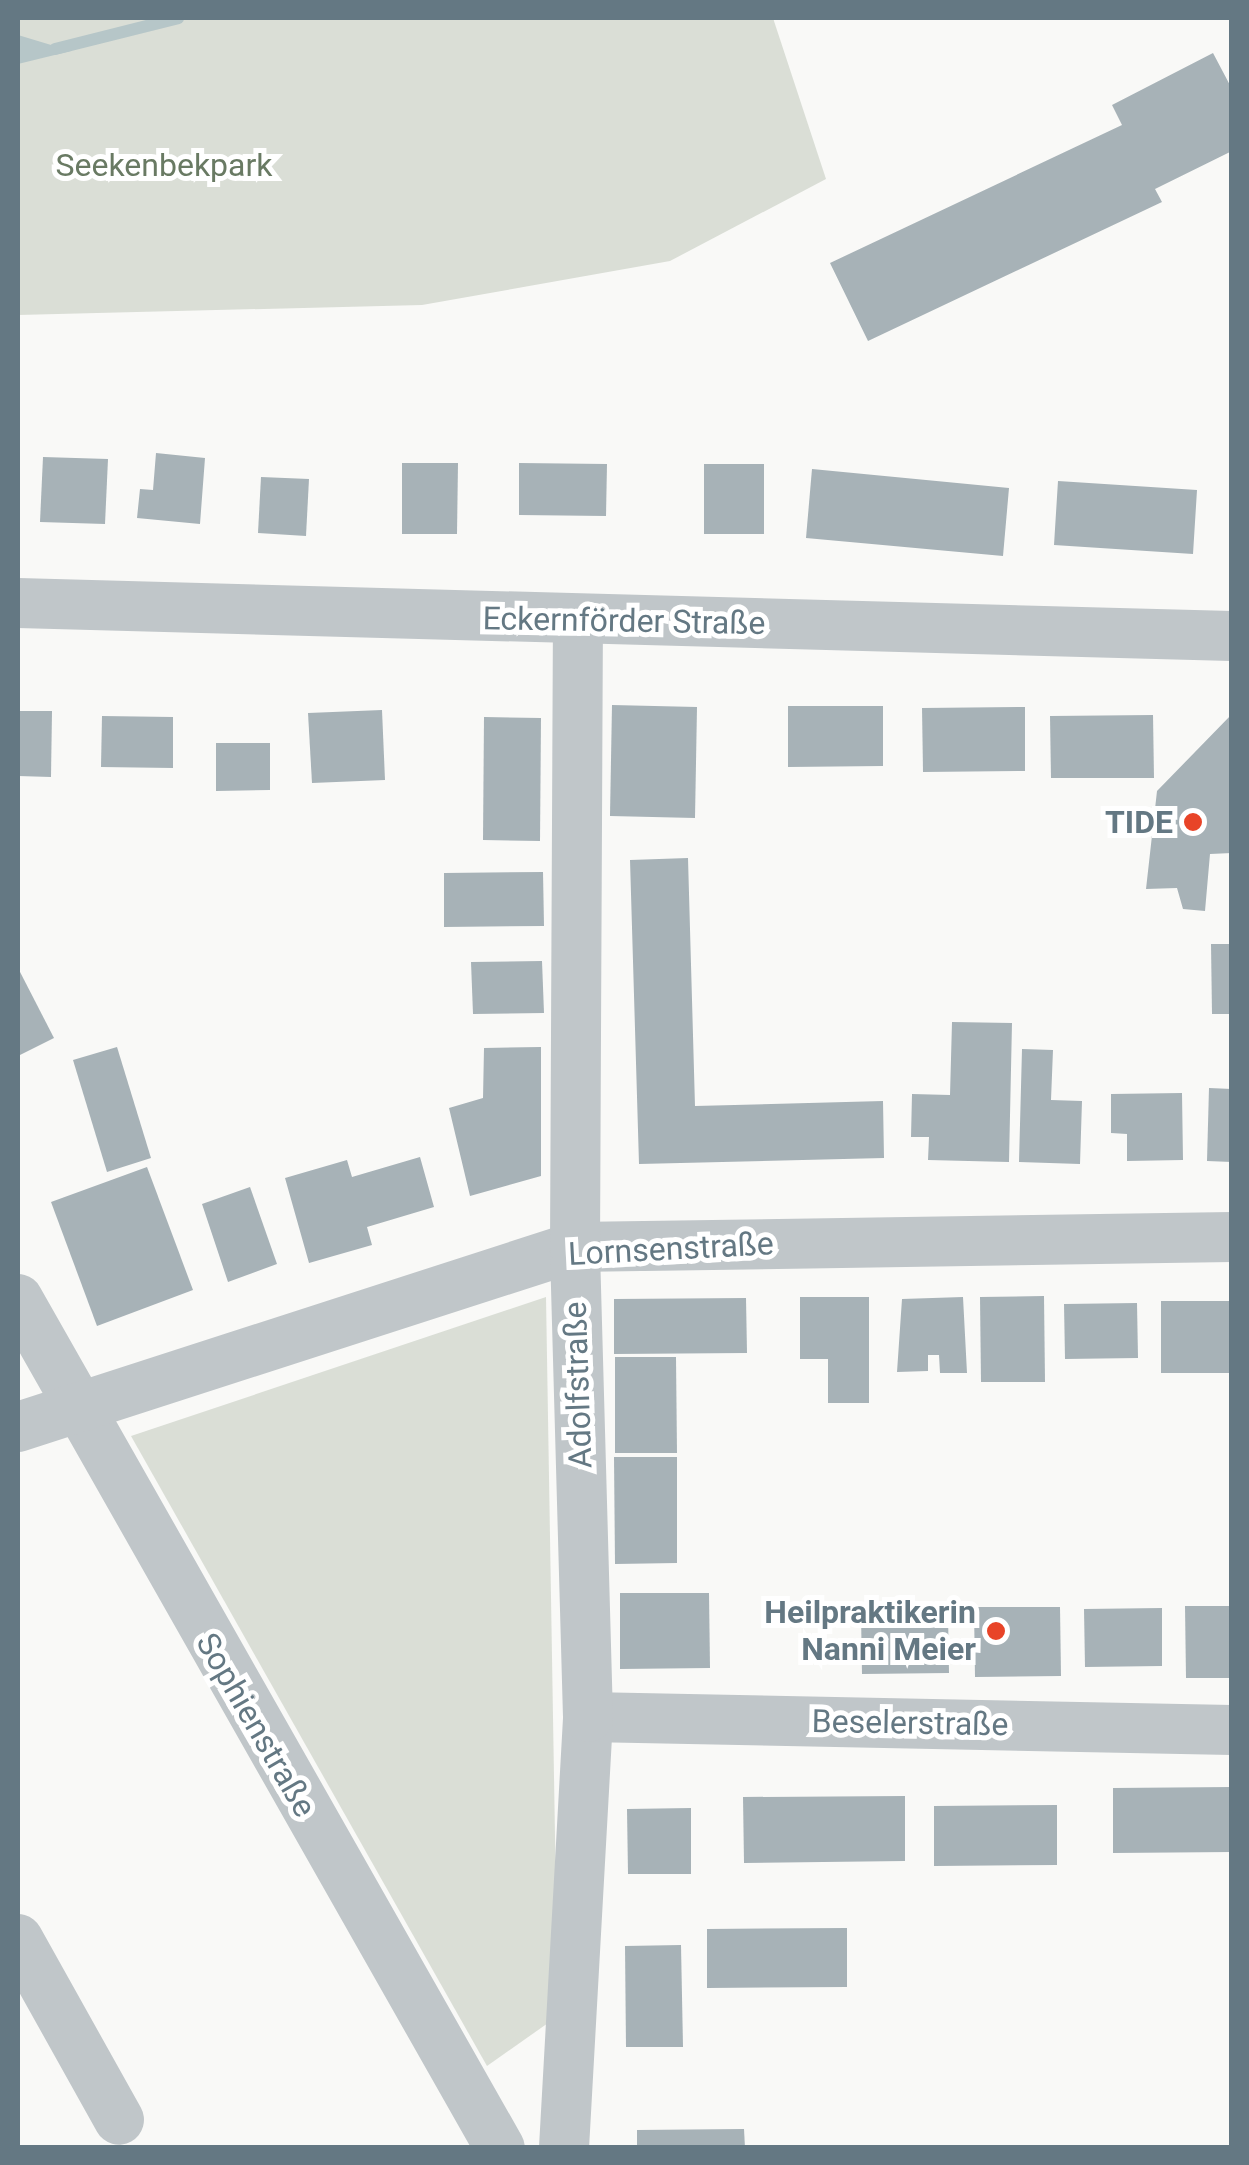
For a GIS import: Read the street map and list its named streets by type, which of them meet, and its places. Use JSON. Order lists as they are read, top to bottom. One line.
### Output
{"streets":{"street":["Eckernförder Straße","Lornsenstraße","Adolfstraße","Beselerstraße","Sophienstraße"]},"crossings":[["Eckernförder Straße","Adolfstraße"],["Lornsenstraße","Adolfstraße"],["Lornsenstraße","Sophienstraße"],["Adolfstraße","Beselerstraße"]],"parks":["Seekenbekpark"],"places":["TIDE","Heilpraktikerin Nanni Meier"]}
